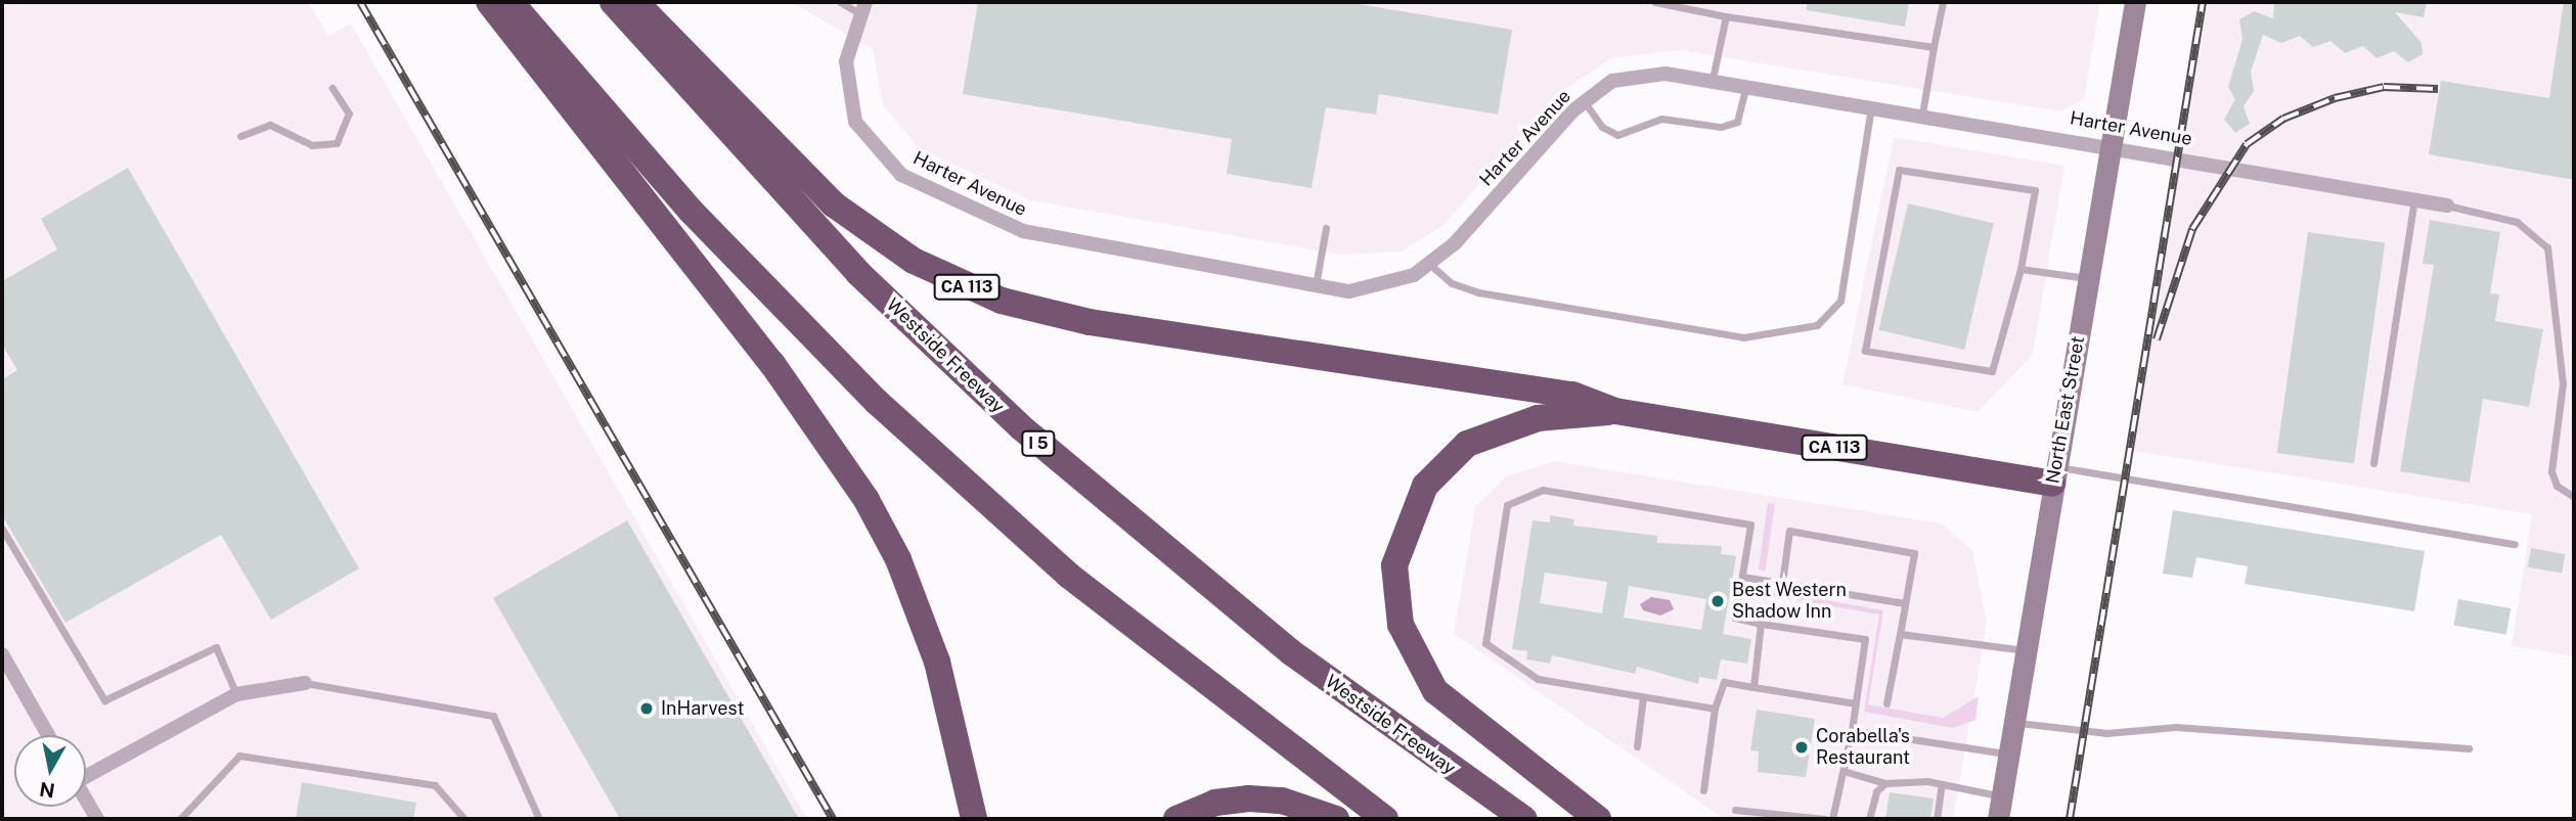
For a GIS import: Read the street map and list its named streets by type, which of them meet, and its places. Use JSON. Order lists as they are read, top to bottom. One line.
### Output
{"streets":{"highway":["CA 113","Westside Freeway","I 5"],"main road":["North East Street"],"street":["Harter Avenue"]},"crossings":[["Harter Avenue","North East Street"],["CA 113","North East Street"]],"places":["Best Western Shadow Inn","InHarvest","Corabella's Restaurant"],"north":"bottom"}
